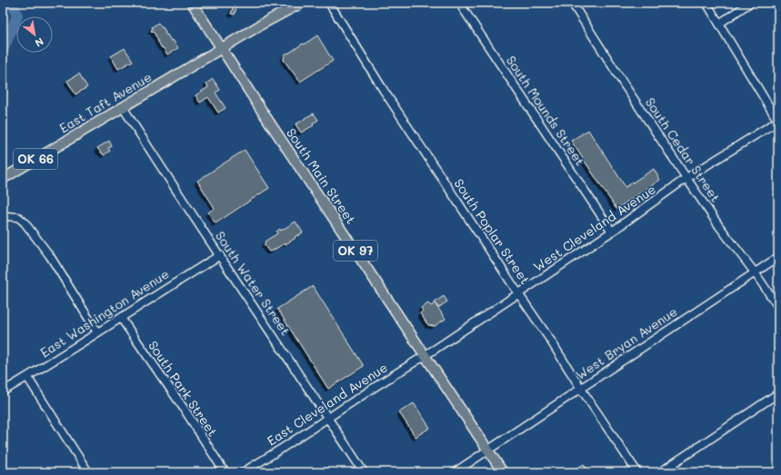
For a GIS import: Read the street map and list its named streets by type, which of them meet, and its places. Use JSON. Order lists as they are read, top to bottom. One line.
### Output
{"streets":{"main road":["East Taft Avenue","OK 66","South Main Street","OK 97"],"street":["South Mounds Street","South Cedar Street","West Cleveland Avenue","South Poplar Street","South Water Street","East Washington Avenue","West Bryan Avenue","South Park Street","East Cleveland Avenue"]},"crossings":[["East Taft Avenue","OK 66"],["East Taft Avenue","South Main Street"],["East Taft Avenue","South Water Street"],["South Mounds Street","West Cleveland Avenue"],["South Cedar Street","West Cleveland Avenue"],["South Cedar Street","West Bryan Avenue"],["OK 66","South Main Street"],["South Main Street","West Cleveland Avenue"],["South Main Street","West Bryan Avenue"],["South Main Street","East Cleveland Avenue"],["West Cleveland Avenue","South Poplar Street"],["West Cleveland Avenue","East Cleveland Avenue"],["South Poplar Street","West Bryan Avenue"],["South Water Street","East Washington Avenue"],["South Water Street","East Cleveland Avenue"],["East Washington Avenue","South Park Street"]],"north":"bottom right"}
